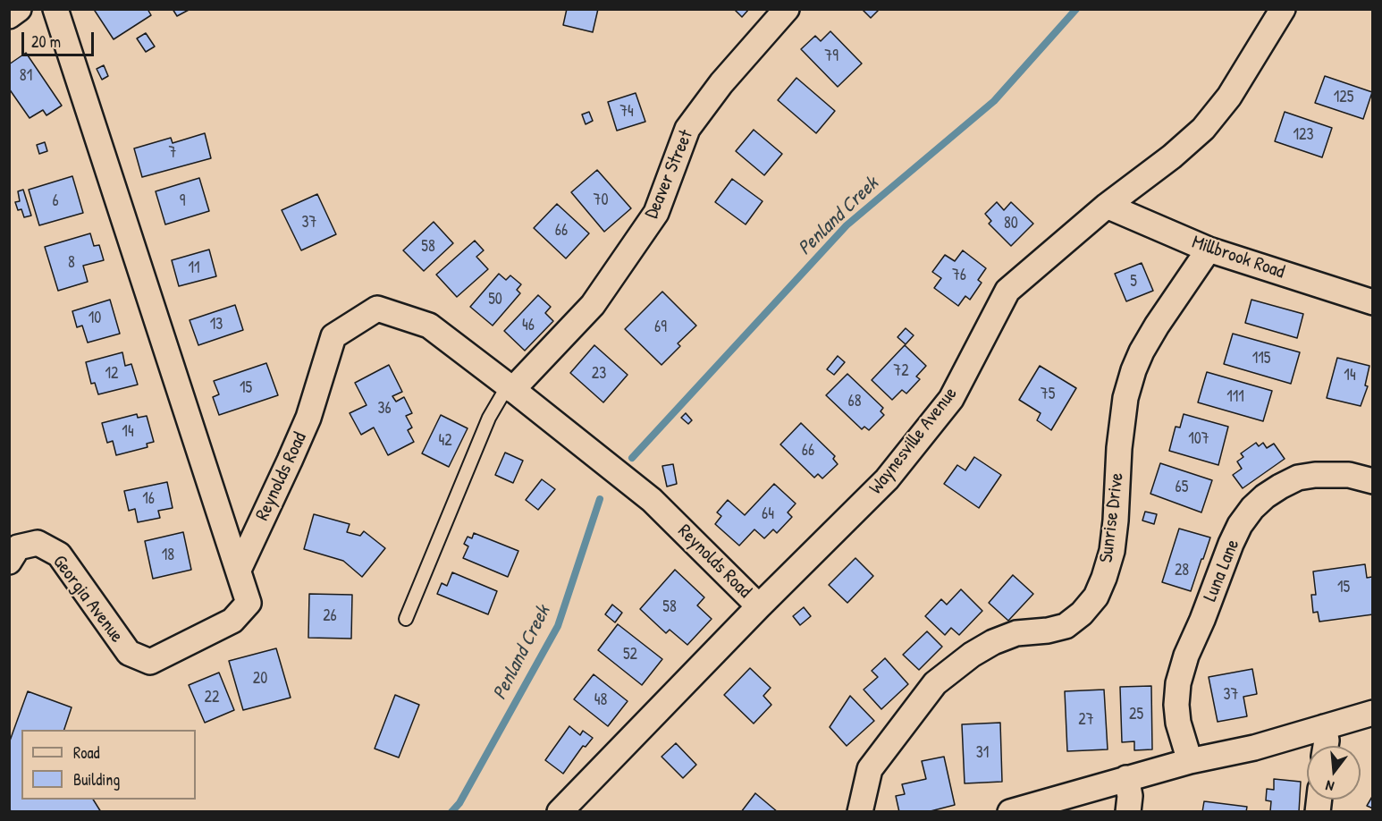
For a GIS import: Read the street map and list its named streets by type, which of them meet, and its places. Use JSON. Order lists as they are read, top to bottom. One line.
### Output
{"streets":{"street":["Deaver Street","Millbrook Road","Waynesville Avenue","Reynolds Road","Sunrise Drive","Luna Lane","Georgia Avenue"]},"crossings":[["Deaver Street","Reynolds Road"],["Millbrook Road","Waynesville Avenue"],["Millbrook Road","Sunrise Drive"],["Waynesville Avenue","Reynolds Road"],["Reynolds Road","Georgia Avenue"]],"water":["Penland Creek"],"house_numbers":["79","81","125","74","123","7","70","6","9","37","80","66","58","8","11","76","5","50","10","13","46","69","115","72","12","23","14","15","75","111","68","36","14","107","42","66","65","16","64","18","28","15","58","26","52","20","37","22","48","25","27","31"],"legend":["Road","Building"],"scale_bar":"20 m","north":"bottom"}
